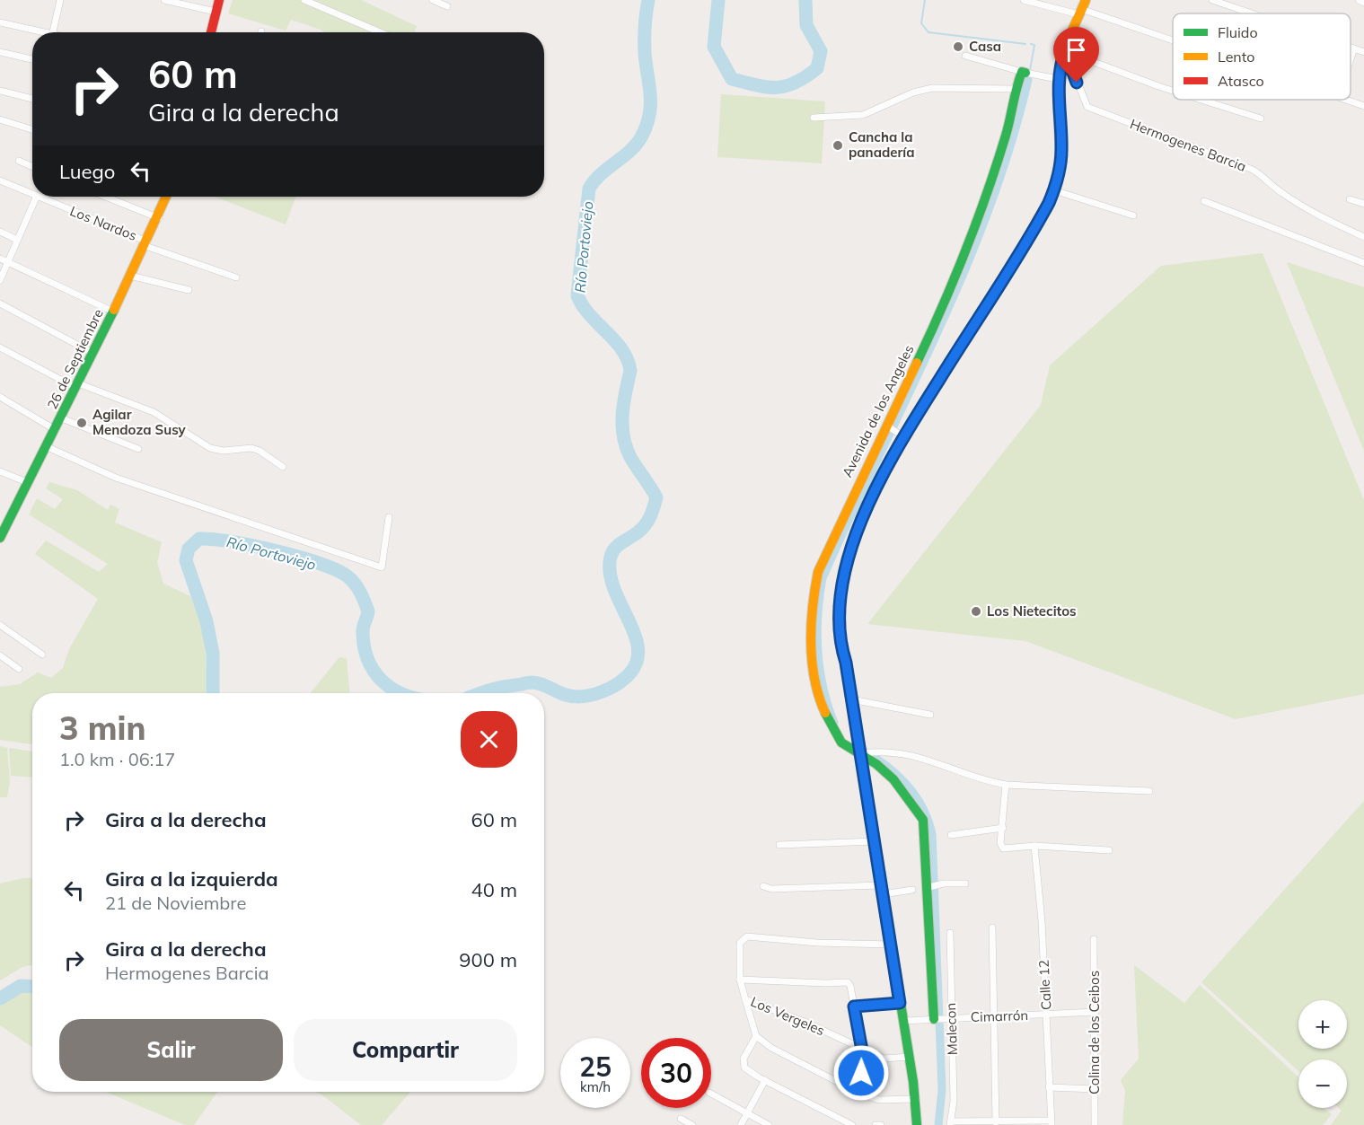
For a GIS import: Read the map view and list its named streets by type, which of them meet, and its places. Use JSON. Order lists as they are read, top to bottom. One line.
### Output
{"streets":{"street":["Hermogenes Barcia","Los Nardos","26 de Septiembre","Avenida de los Angeles","Calle 12","Los Vergeles","Cimarrón","Malecon","Colina de los Ceibos"]},"crossings":[["Los Nardos","26 de Septiembre"],["Avenida de los Angeles","Cimarrón"],["Calle 12","Cimarrón"],["Cimarrón","Malecon"],["Cimarrón","Colina de los Ceibos"]],"water":["Río Portoviejo"],"places":["Casa","Cancha la panadería","Agilar Mendoza Susy","Los Nietecitos"],"legend":["Fluido","Lento","Atasco"],"page":{"turn":["60 m","Gira a la derecha"],"then":"Luego","heading":["3 min","1.0 km · 06:17"],"list":[{"name":"Gira a la derecha","value":"60 m"},{"name":"Gira a la izquierda","note":"21 de Noviembre","value":"40 m"},{"name":"Gira a la derecha","note":"Hermogenes Barcia","value":"900 m"}],"map_buttons":["+","−"],"buttons":["Salir","Compartir"],"speed":"25 km/h","limit":"30"}}
